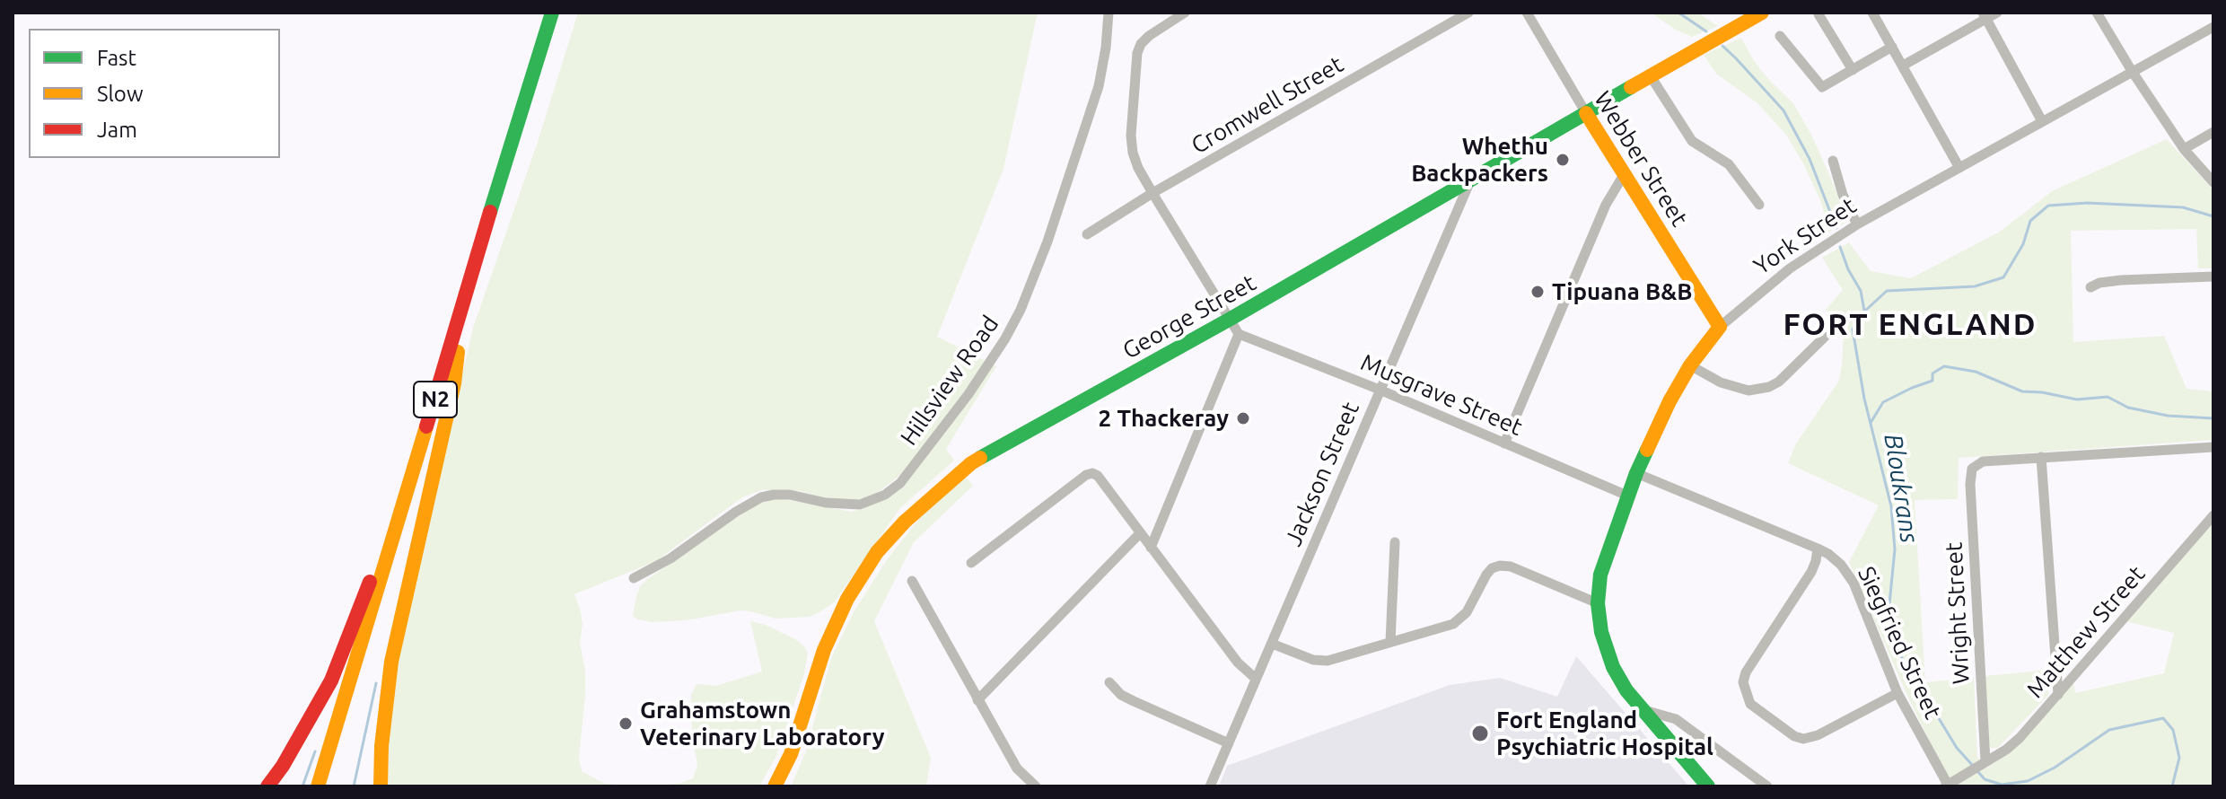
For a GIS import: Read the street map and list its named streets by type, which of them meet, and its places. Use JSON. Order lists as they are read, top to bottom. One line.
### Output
{"streets":{"main road":["Webber Street","York Street","George Street","N2"],"street":["Cromwell Street","Hillsview Road","Musgrave Street","Jackson Street","Wright Street","Matthew Street","Siegfried Street"]},"crossings":[["Webber Street","York Street"],["Webber Street","George Street"],["York Street","Musgrave Street"],["York Street","Siegfried Street"],["George Street","Jackson Street"],["Musgrave Street","Jackson Street"],["Wright Street","Matthew Street"],["Matthew Street","Siegfried Street"]],"districts":["FORT ENGLAND"],"water":["Bloukrans"],"places":["Whethu Backpackers","Tipuana B&B","2 Thackeray","Grahamstown Veterinary Laboratory","Fort England Psychiatric Hospital"],"legend":["Fast","Slow","Jam"]}
